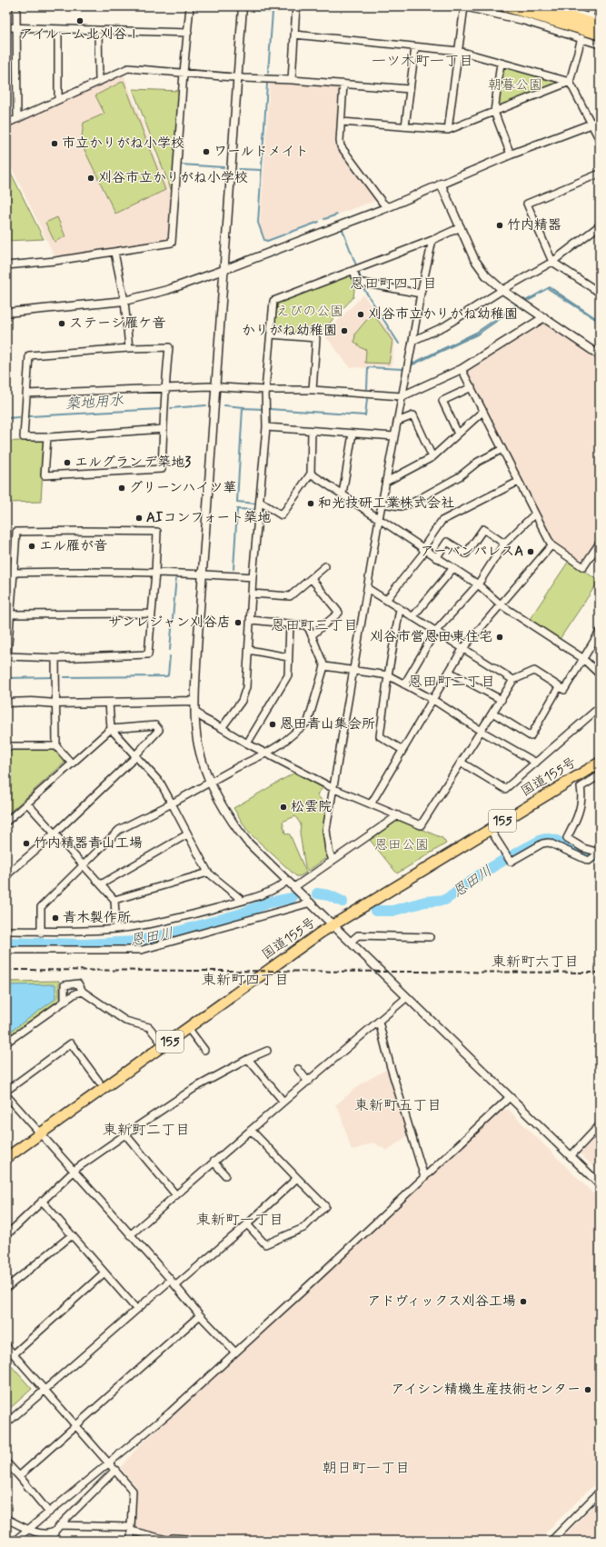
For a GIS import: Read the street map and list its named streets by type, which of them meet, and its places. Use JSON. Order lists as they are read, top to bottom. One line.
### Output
{"streets":{"highway":["国道155号","155"]},"districts":["一ツ木町一丁目","恩田町四丁目","恩田町三丁目","恩田町二丁目","東新町六丁目","東新町四丁目","東新町五丁目","東新町二丁目","東新町一丁目","朝日町一丁目"],"water":["築地用水","恩田川"],"parks":["朝暮公園","えびの公園","恩田公園"],"places":["アイルーム北刈谷Ⅰ","市立かりがね小学校","ワールドメイト","刈谷市立かりがね小学校","竹内精器","刈谷市立かりがね幼稚園","ステージ雁ケ音","かりがね幼稚園","エルグランデ築地3","グリーンハイツ華","和光技研工業株式会社","AIコンフォート築地","エル雁が音","アーバンパレスA","サンレジャン刈谷店","刈谷市営恩田東住宅","恩田青山集会所","松雲院","竹内精器青山工場","青木製作所","アドヴィックス刈谷工場","アイシン精機生産技術センター"]}
